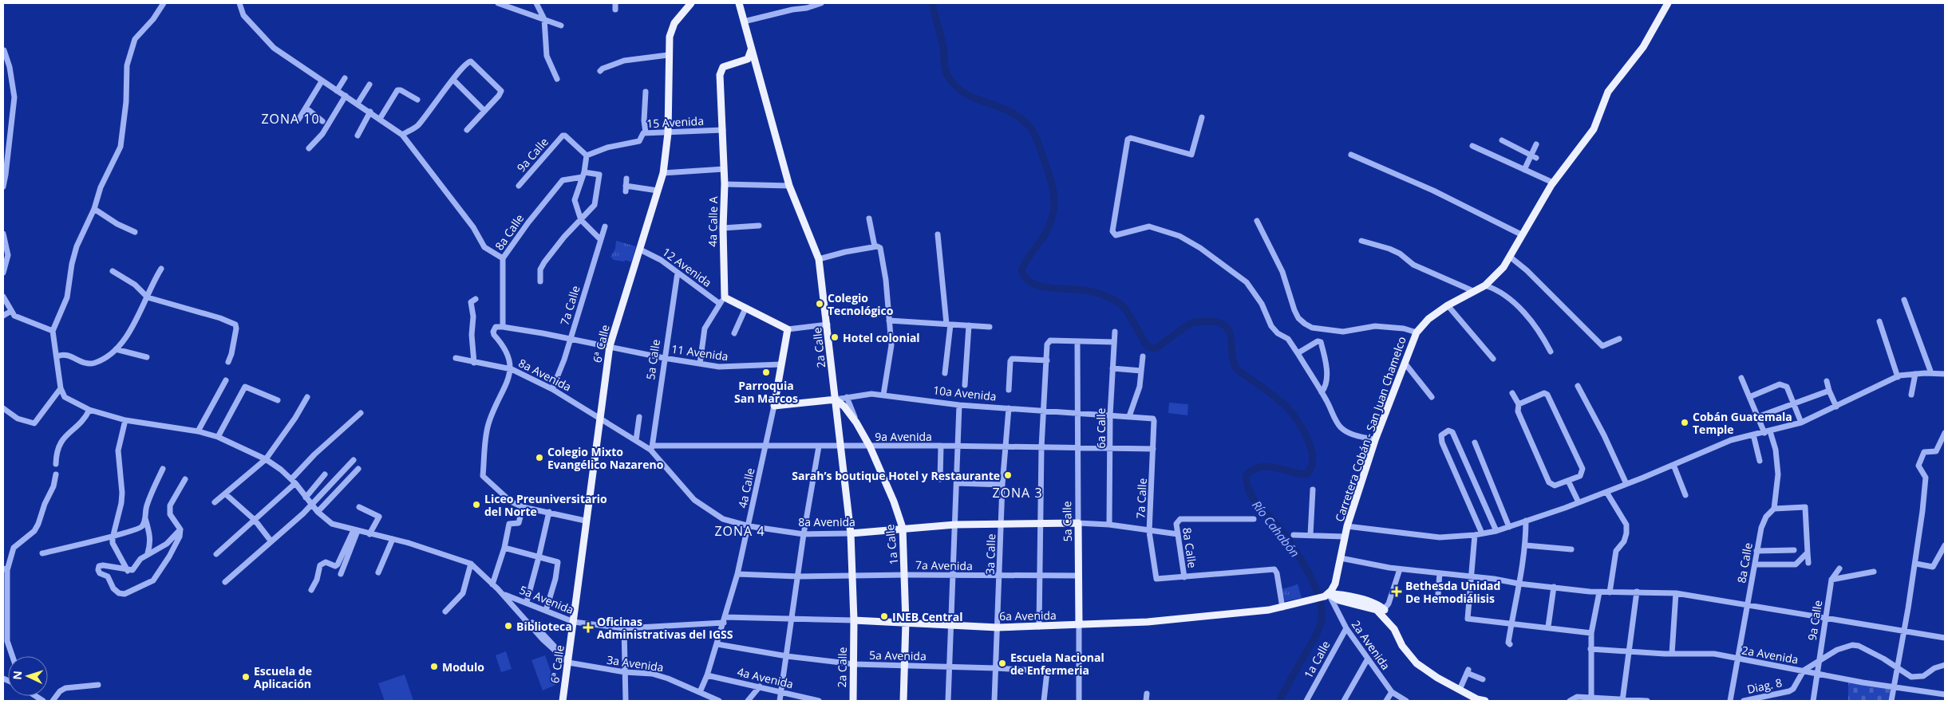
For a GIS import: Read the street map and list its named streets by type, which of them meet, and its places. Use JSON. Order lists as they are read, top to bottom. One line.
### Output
{"streets":{"main road":["4a Calle A","6ª Calle","2a Calle","5a Calle","8a Avenida","10a Avenida","Carretera Cobán - San Juan Chamelco","4a Calle","1a Calle","6a Avenida"],"street":["15 Avenida","9a Calle","8a Calle","12 Avenida","7a Calle","11 Avenida","6a Calle","9a Avenida","3a Calle","7a Avenida","5a Avenida","2a Avenida","3a Avenida","4a Avenida","Diag. 8"]},"crossings":[["15 Avenida","9a Calle"],["15 Avenida","4a Calle A"],["15 Avenida","6ª Calle"],["9a Calle","2a Avenida"],["4a Calle A","2a Calle"],["8a Calle","7a Calle"],["8a Calle","11 Avenida"],["8a Calle","8a Avenida"],["8a Calle","2a Avenida"],["12 Avenida","6ª Calle"],["12 Avenida","5a Calle"],["7a Calle","11 Avenida"],["7a Calle","8a Avenida"],["7a Calle","10a Avenida"],["7a Calle","9a Avenida"],["6ª Calle","11 Avenida"],["6ª Calle","8a Avenida"],["6ª Calle","5a Avenida"],["6ª Calle","3a Avenida"],["2a Calle","8a Avenida"],["2a Calle","10a Avenida"],["2a Calle","9a Avenida"],["2a Calle","7a Avenida"],["2a Calle","5a Avenida"],["2a Calle","6a Avenida"],["11 Avenida","5a Calle"],["11 Avenida","4a Calle"],["5a Calle","8a Avenida"],["5a Calle","10a Avenida"],["5a Calle","9a Avenida"],["5a Calle","7a Avenida"],["5a Calle","5a Avenida"],["5a Calle","6a Avenida"],["8a Avenida","6a Calle"],["8a Avenida","9a Avenida"],["8a Avenida","4a Calle"],["8a Avenida","1a Calle"],["8a Avenida","3a Calle"],["10a Avenida","6a Calle"],["10a Avenida","4a Calle"],["10a Avenida","1a Calle"],["10a Avenida","3a Calle"],["6a Calle","9a Avenida"],["Carretera Cobán - San Juan Chamelco","6a Avenida"],["Carretera Cobán - San Juan Chamelco","2a Avenida"],["9a Avenida","4a Calle"],["9a Avenida","1a Calle"],["9a Avenida","3a Calle"],["4a Calle","7a Avenida"],["4a Calle","5a Avenida"],["4a Calle","6a Avenida"],["4a Calle","3a Avenida"],["4a Calle","4a Avenida"],["1a Calle","7a Avenida"],["1a Calle","5a Avenida"],["1a Calle","6a Avenida"],["1a Calle","2a Avenida"],["3a Calle","7a Avenida"],["3a Calle","5a Avenida"],["3a Calle","6a Avenida"],["5a Avenida","6a Avenida"],["6a Avenida","2a Avenida"],["2a Avenida","Diag. 8"]],"districts":["ZONA 10","ZONA 3","ZONA 4"],"water":["Río Cahabón"],"places":{"other":["Colegio Tecnológico","Hotel colonial","Parroquia San Marcos","Cobán Guatemala Temple","Colegio Mixto Evangélico Nazareno","Sarah’s boutique Hotel y Restaurante","Liceo Preuniversitario del Norte","INEB Central","Biblioteca","Escuela Nacional de Enfermeria","Modulo","Escuela de Aplicación"],"health":["Bethesda Unidad De Hemodiálisis","Oficinas Administrativas del IGSS"]},"north":"left"}
